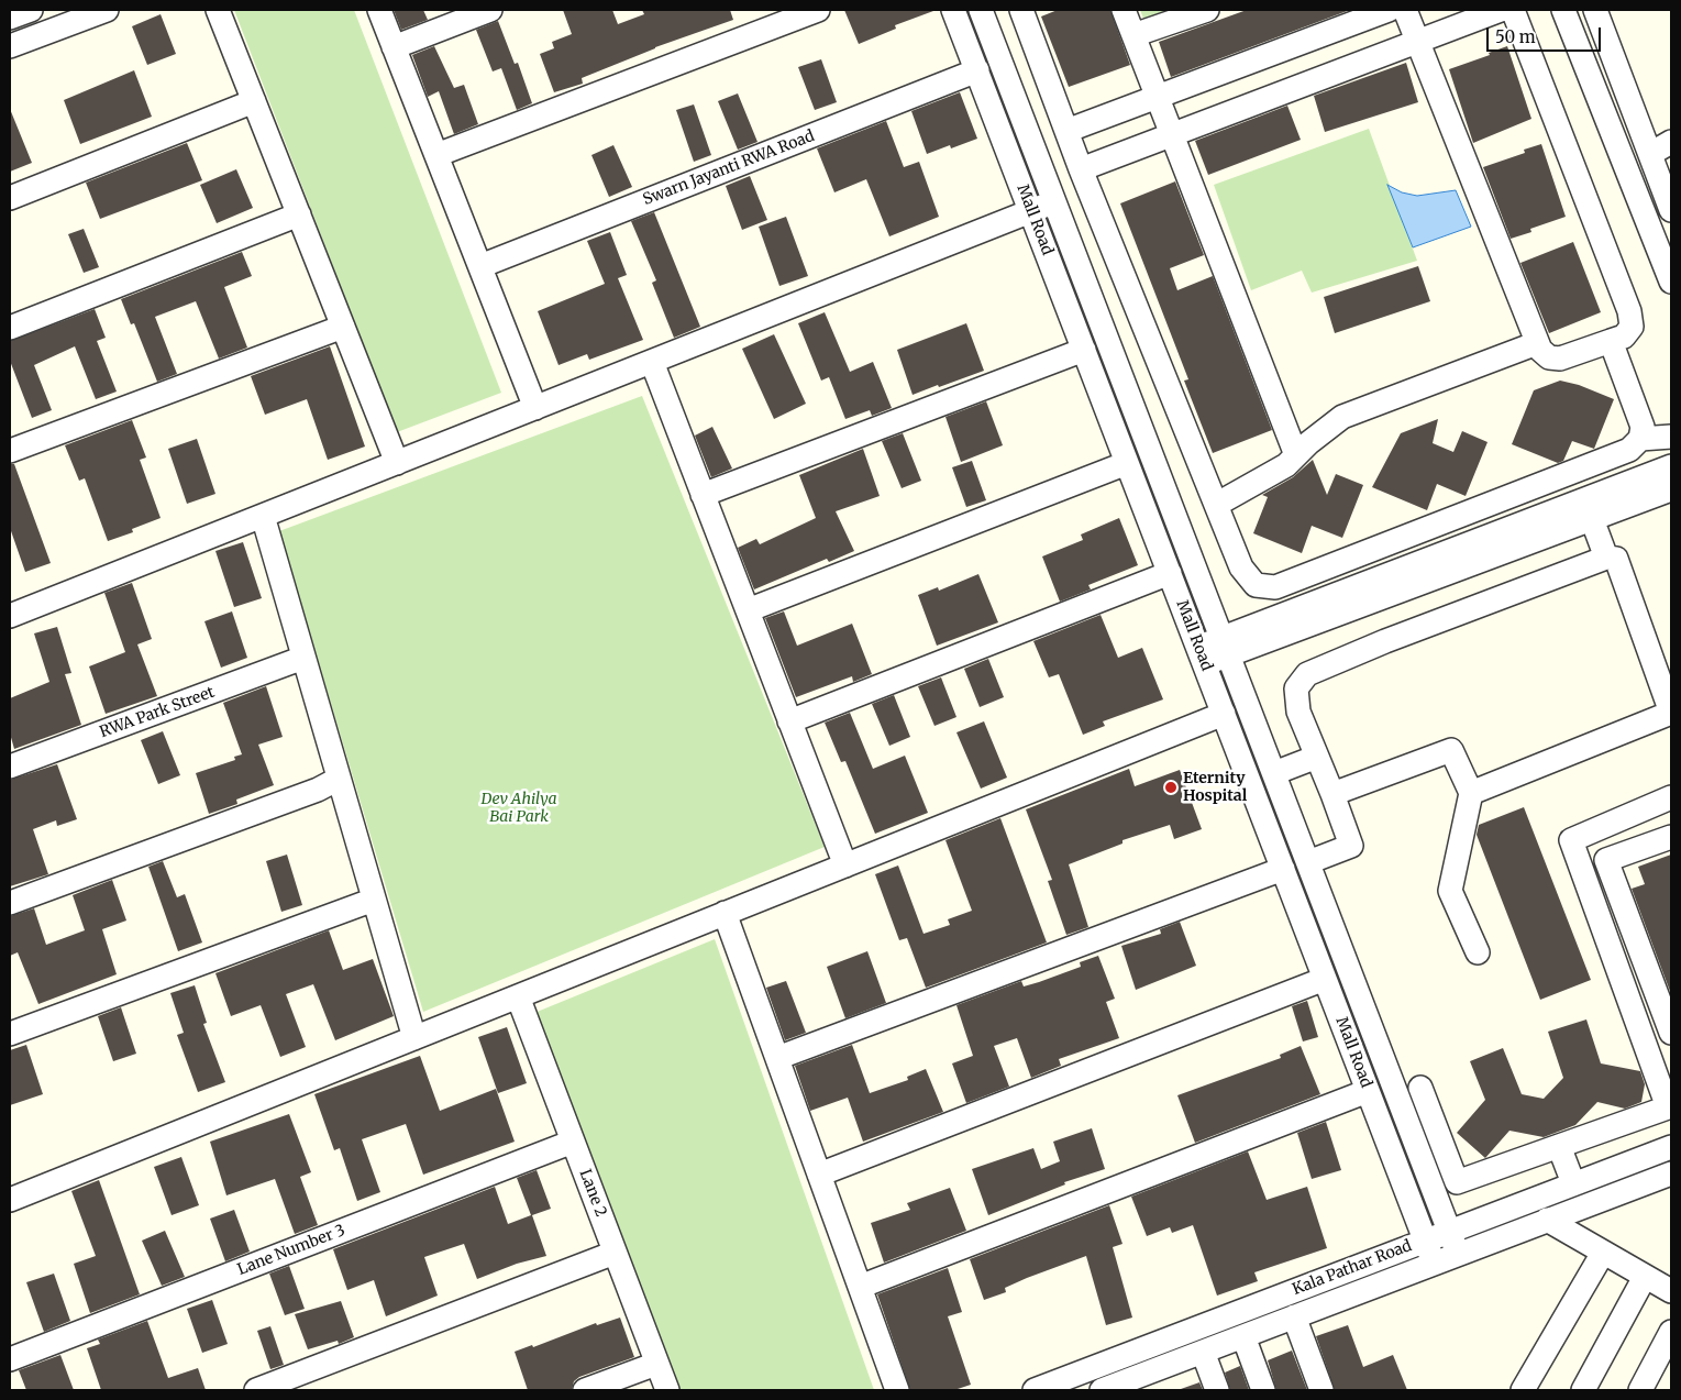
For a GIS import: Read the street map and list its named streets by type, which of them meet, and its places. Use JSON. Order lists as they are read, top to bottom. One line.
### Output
{"streets":{"street":["Swarn Jayanti RWA Road","Mall Road","RWA Park Street","Lane 2","Lane Number 3","Kala Pathar Road"]},"crossings":[["Swarn Jayanti RWA Road","Mall Road"],["Mall Road","Kala Pathar Road"],["Lane 2","Lane Number 3"]],"parks":["Dev Ahilya Bai Park"],"places":["Eternity Hospital"],"scale_bar":"50 m"}
